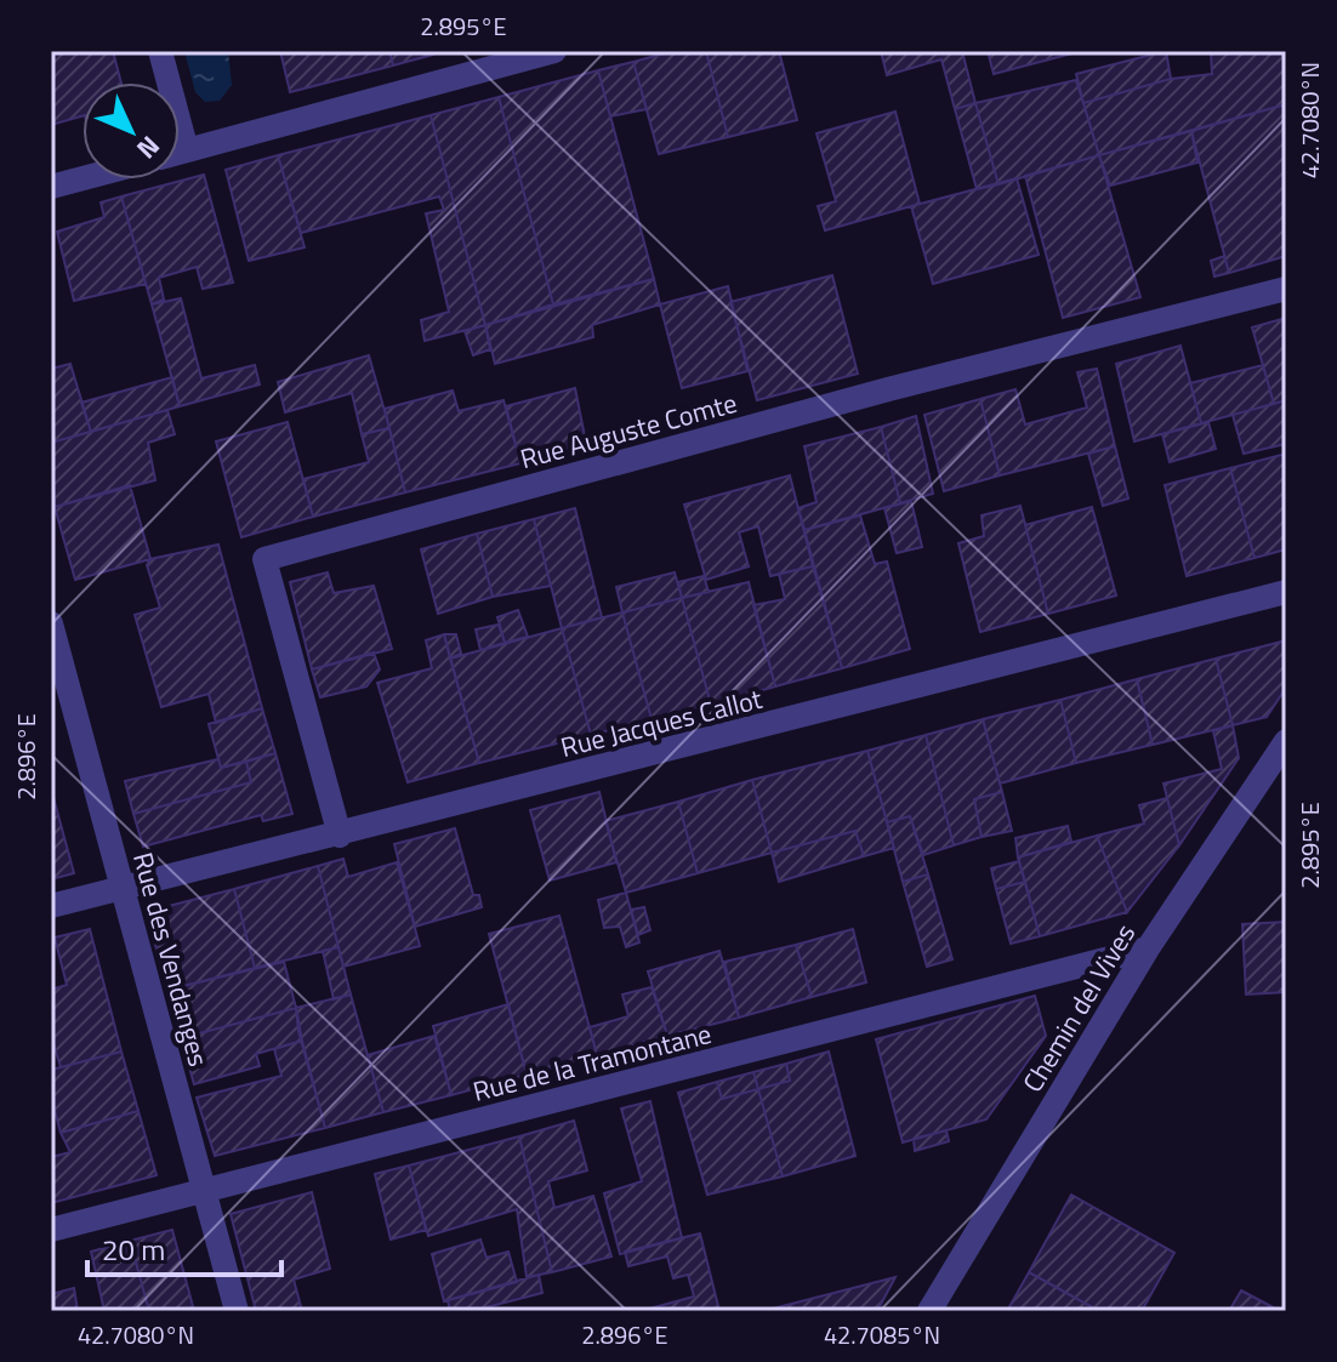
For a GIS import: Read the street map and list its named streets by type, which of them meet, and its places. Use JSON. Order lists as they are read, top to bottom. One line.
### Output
{"streets":{"street":["Rue Auguste Comte","Rue Jacques Callot","Rue des Vendanges","Chemin del Vives","Rue de la Tramontane"]},"crossings":[["Rue Auguste Comte","Rue Jacques Callot"],["Rue Jacques Callot","Rue des Vendanges"],["Rue des Vendanges","Rue de la Tramontane"],["Chemin del Vives","Rue de la Tramontane"]],"scale_bar":"20 m","north":"bottom right","coordinates":["2.895°E","42.7080°N","2.896°E","42.7085°N"]}
